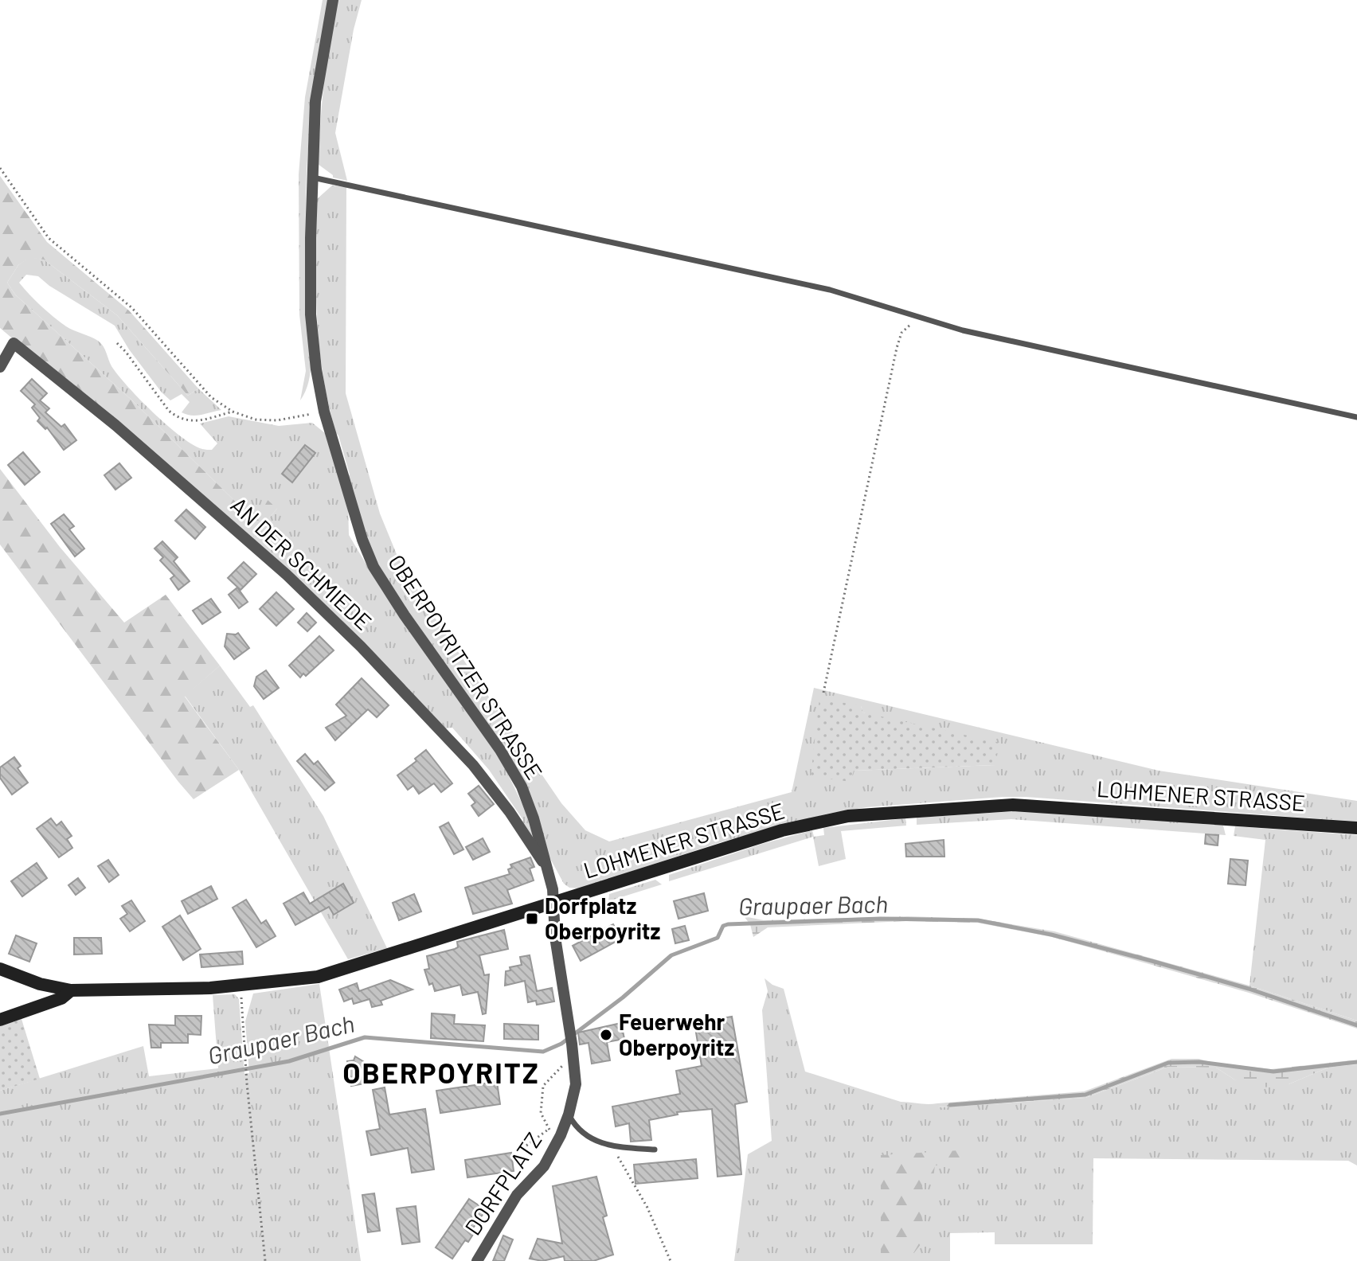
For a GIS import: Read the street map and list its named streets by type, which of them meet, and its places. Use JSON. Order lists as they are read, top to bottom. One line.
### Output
{"streets":{"main road":["LOHMENER STRASSE"],"street":["AN DER SCHMIEDE","OBERPOYRITZER STRASSE","DORFPLATZ"]},"crossings":[["AN DER SCHMIEDE","OBERPOYRITZER STRASSE"],["OBERPOYRITZER STRASSE","LOHMENER STRASSE"],["OBERPOYRITZER STRASSE","DORFPLATZ"],["LOHMENER STRASSE","DORFPLATZ"]],"districts":["OBERPOYRITZ"],"water":["Graupaer Bach"],"places":{"transit":["Dorfplatz Oberpoyritz"],"other":["Feuerwehr Oberpoyritz"]}}
